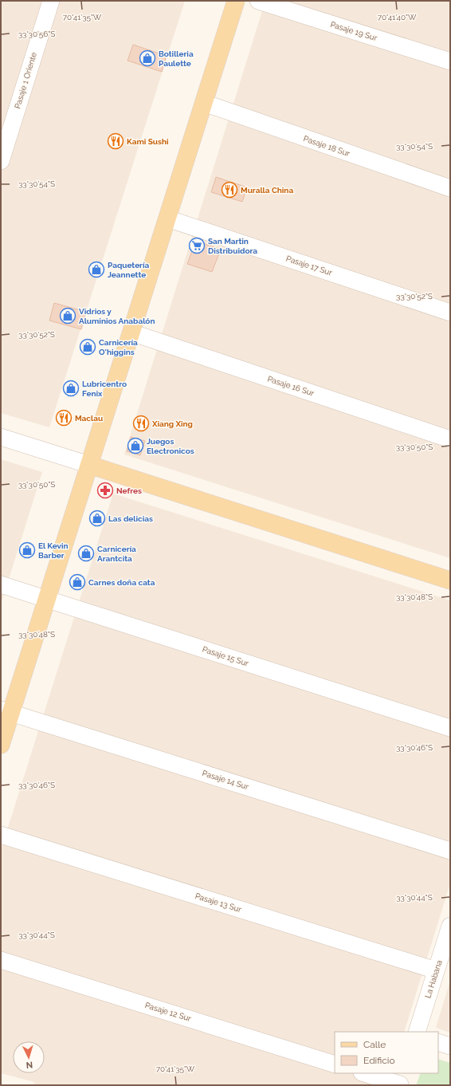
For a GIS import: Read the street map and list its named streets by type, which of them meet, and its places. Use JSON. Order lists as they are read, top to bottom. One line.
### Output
{"streets":{"street":["Pasaje 19 Sur","Pasaje 1 Oriente","Pasaje 18 Sur","Pasaje 17 Sur","Pasaje 16 Sur","Pasaje 15 Sur","Pasaje 14 Sur","Pasaje 13 Sur","La Habana","Pasaje 12 Sur"]},"crossings":[["Pasaje 13 Sur","La Habana"]],"places":{"shop":["Botilleria Paulette","Paquetería Jeannette","Vidrios y Aluminios Anabalón","Carnicería O'higgins","Lubricentro Fenix","Juegos Electronicos","Las delicias","El Kevin Barber","Carnicería Arantcita","Carnes doña cata"],"restaurant":["Kami Sushi","Muralla China","Maclau","Xiang Xing"],"supermarket":["San Martin Distribuidora"],"pharmacy":["Nefres"]},"legend":["Calle","Edificio"],"north":"bottom","coordinates":["70°41'35\"W","70°41'40\"W","33°30'56\"S","33°30'54\"S","33°30'52\"S","33°30'50\"S","33°30'48\"S","33°30'46\"S","33°30'44\"S"]}
